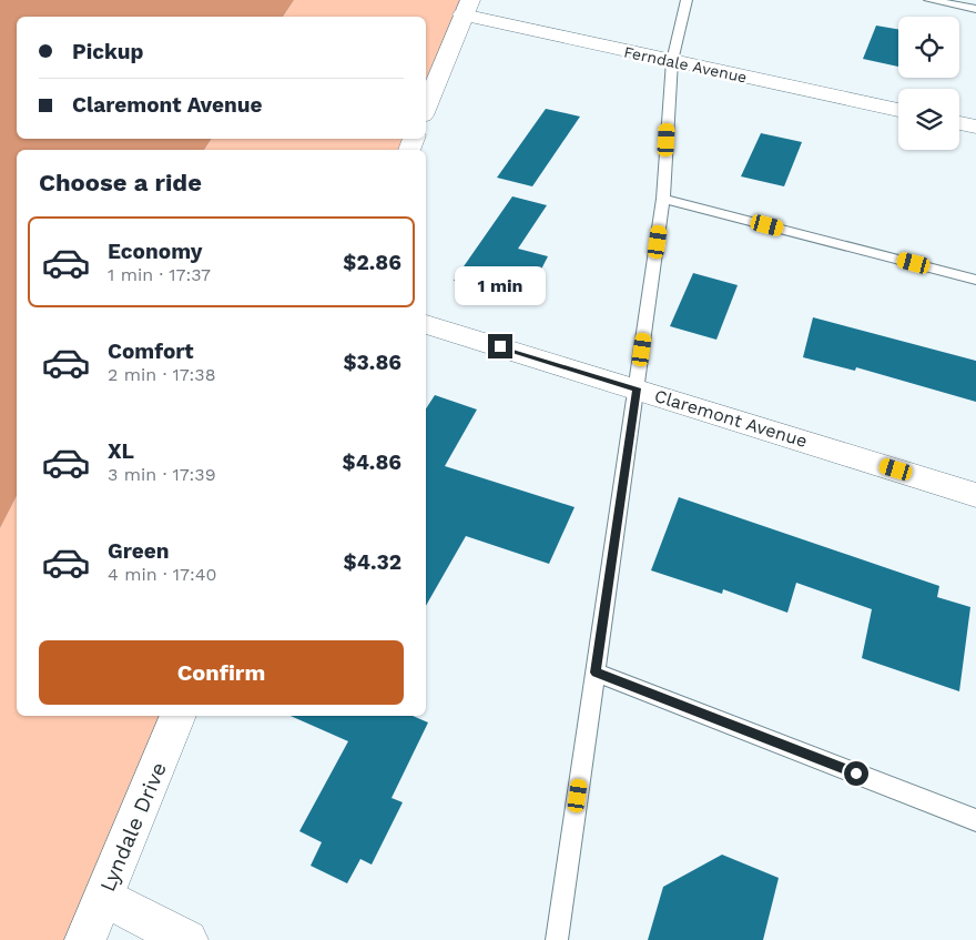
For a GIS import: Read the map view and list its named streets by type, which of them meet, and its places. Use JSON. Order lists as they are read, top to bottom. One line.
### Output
{"streets":{"street":["Ferndale Avenue","Claremont Avenue","Lyndale Drive"]},"page":{"banner":["Pickup","Claremont Avenue"],"heading":"Choose a ride","list":[{"name":"Economy","note":"1 min · 17:37","value":"$2.86"},{"name":"Comfort","note":"2 min · 17:38","value":"$3.86"},{"name":"XL","note":"3 min · 17:39","value":"$4.86"},{"name":"Green","note":"4 min · 17:40","value":"$4.32"}],"bubble":"1 min","buttons":"Confirm"}}
